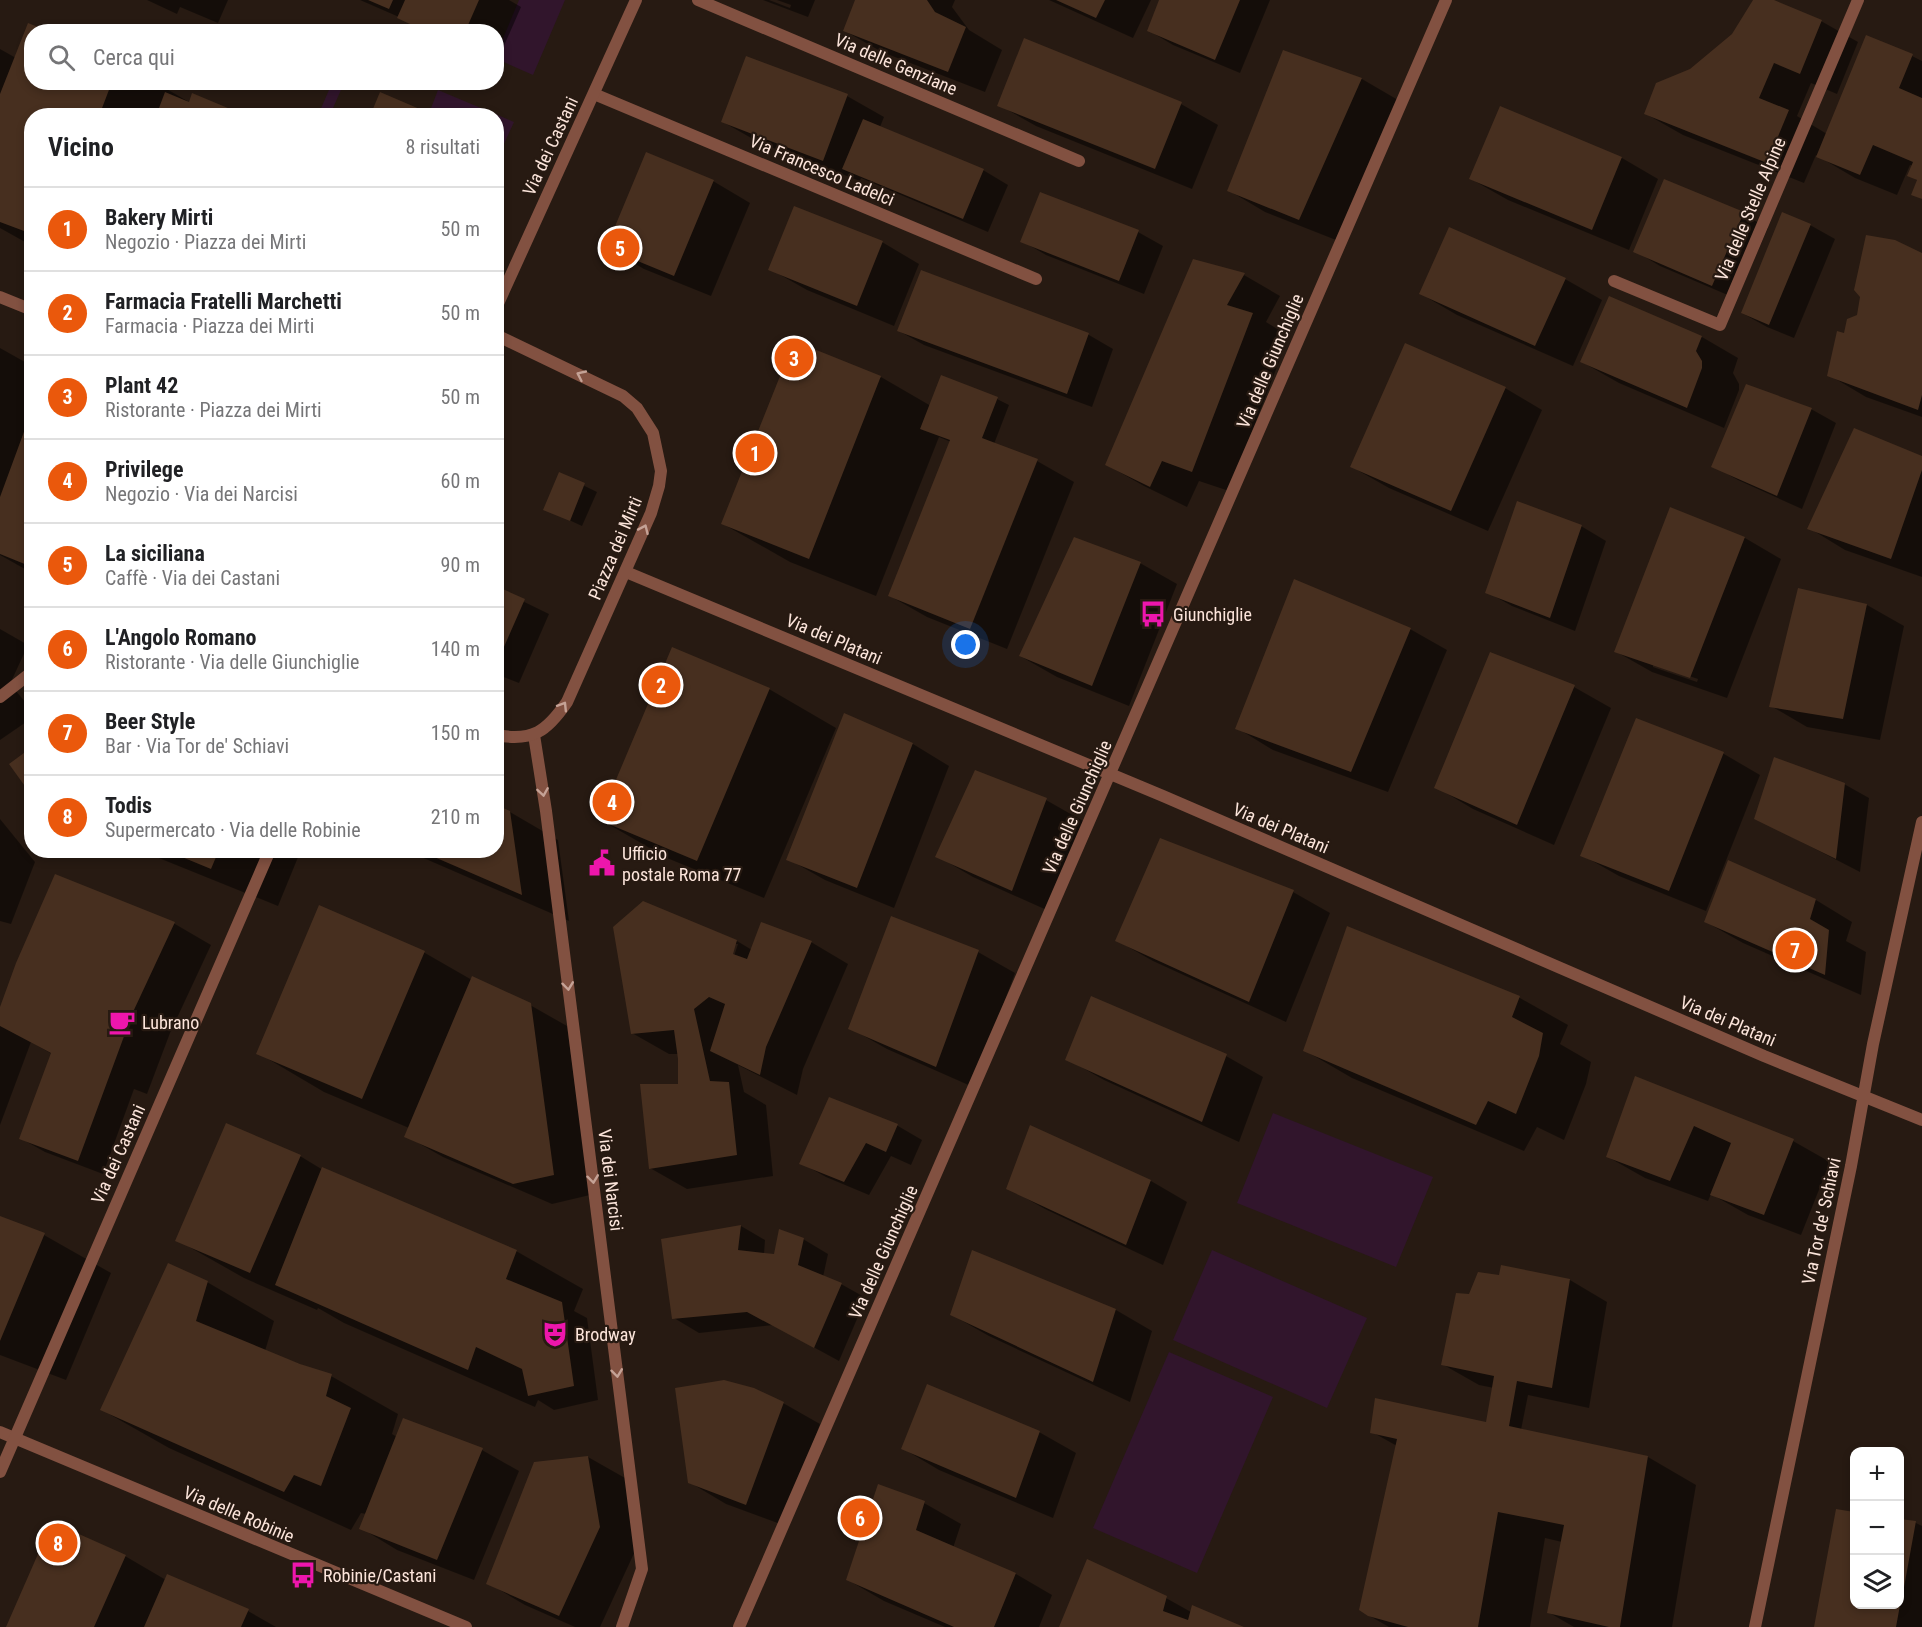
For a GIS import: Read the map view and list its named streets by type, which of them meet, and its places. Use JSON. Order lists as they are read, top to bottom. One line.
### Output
{"streets":{"street":["Via delle Genziane","Via dei Castani","Via Francesco Ladelci","Via delle Stelle Alpine","Via delle Giunchiglie","Piazza dei Mirti","Via dei Platani","Via dei Narcisi","Via Tor de' Schiavi","Via delle Robinie"]},"crossings":[["Via dei Castani","Via Francesco Ladelci"],["Via dei Castani","Via delle Robinie"],["Via delle Giunchiglie","Via dei Platani"],["Piazza dei Mirti","Via dei Platani"],["Piazza dei Mirti","Via dei Narcisi"],["Via dei Platani","Via Tor de' Schiavi"]],"one_way":["Via dei Narcisi"],"places":{"bus stop":["Giunchiglie","Robinie/Castani"],"public building":["Ufficio postale Roma 77"],"cafe":["Lubrano"],"theatre":["Brodway"]},"page":{"search":"Cerca qui","heading":["Vicino","8 risultati"],"list":[{"mark":"1","name":"Bakery Mirti","note":"Negozio · Piazza dei Mirti","value":"50 m"},{"mark":"2","name":"Farmacia Fratelli Marchetti","note":"Farmacia · Piazza dei Mirti","value":"50 m"},{"mark":"3","name":"Plant 42","note":"Ristorante · Piazza dei Mirti","value":"50 m"},{"mark":"4","name":"Privilege","note":"Negozio · Via dei Narcisi","value":"60 m"},{"mark":"5","name":"La siciliana","note":"Caffè · Via dei Castani","value":"90 m"},{"mark":"6","name":"L'Angolo Romano","note":"Ristorante · Via delle Giunchiglie","value":"140 m"},{"mark":"7","name":"Beer Style","note":"Bar · Via Tor de' Schiavi","value":"150 m"},{"mark":"8","name":"Todis","note":"Supermercato · Via delle Robinie","value":"210 m"}],"pins":["5","3","1","2","4","7","6","8"],"map_buttons":["+","−"]}}
